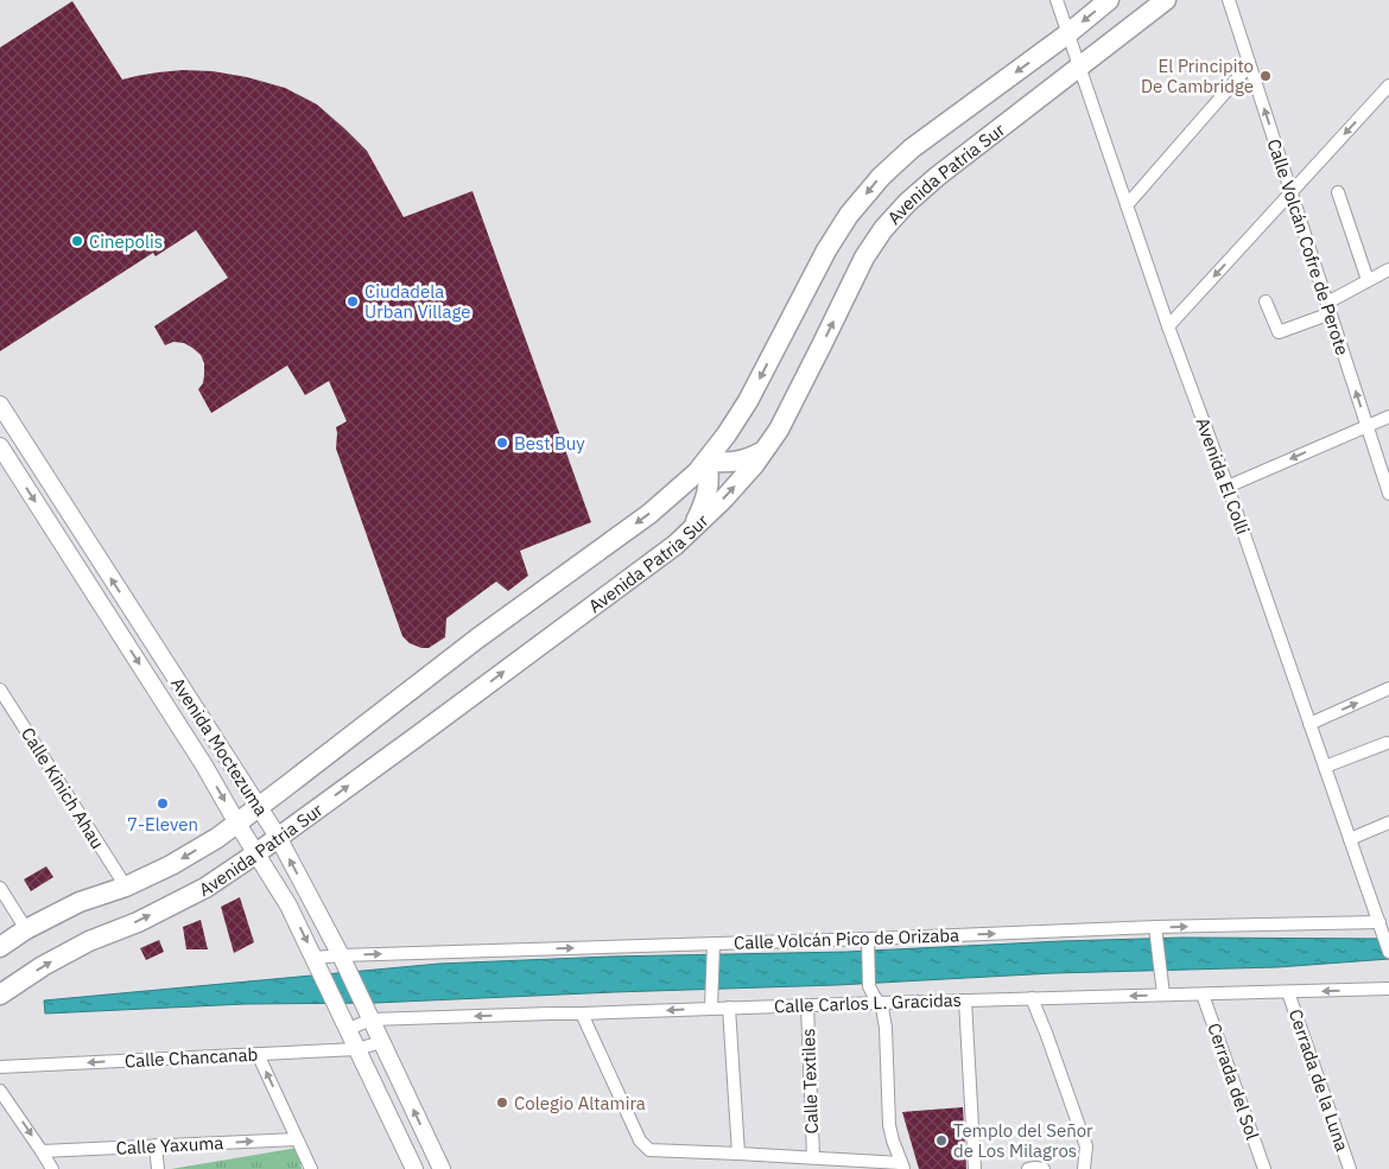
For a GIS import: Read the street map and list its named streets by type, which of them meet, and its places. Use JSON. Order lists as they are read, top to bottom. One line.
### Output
{"streets":{"main road":["Avenida Patria Sur"],"street":["Calle Volcán Cofre de Perote","Avenida El Colli","Avenida Moctezuma","Calle Kinich Ahau","Calle Volcán Pico de Orizaba","Calle Carlos L. Gracidas","Calle Chancanab","Cerrada de la Luna","Calle Textiles","Cerrada del Sol","Calle Yaxuma"]},"crossings":[["Avenida Patria Sur","Avenida El Colli"],["Avenida Patria Sur","Avenida Moctezuma"],["Avenida Patria Sur","Calle Kinich Ahau"],["Avenida El Colli","Calle Volcán Pico de Orizaba"],["Avenida Moctezuma","Calle Volcán Pico de Orizaba"],["Avenida Moctezuma","Calle Carlos L. Gracidas"],["Avenida Moctezuma","Calle Chancanab"],["Calle Carlos L. Gracidas","Cerrada de la Luna"],["Calle Carlos L. Gracidas","Calle Textiles"],["Calle Carlos L. Gracidas","Cerrada del Sol"]],"one_way":["Calle Volcán Cofre de Perote","Calle Volcán Pico de Orizaba","Calle Carlos L. Gracidas","Calle Chancanab","Calle Yaxuma"],"places":["El Principito De Cambridge","Cinepolis","Ciudadela Urban Village","Best Buy","7-Eleven","Colegio Altamira","Templo del Señor de Los Milagros"]}
